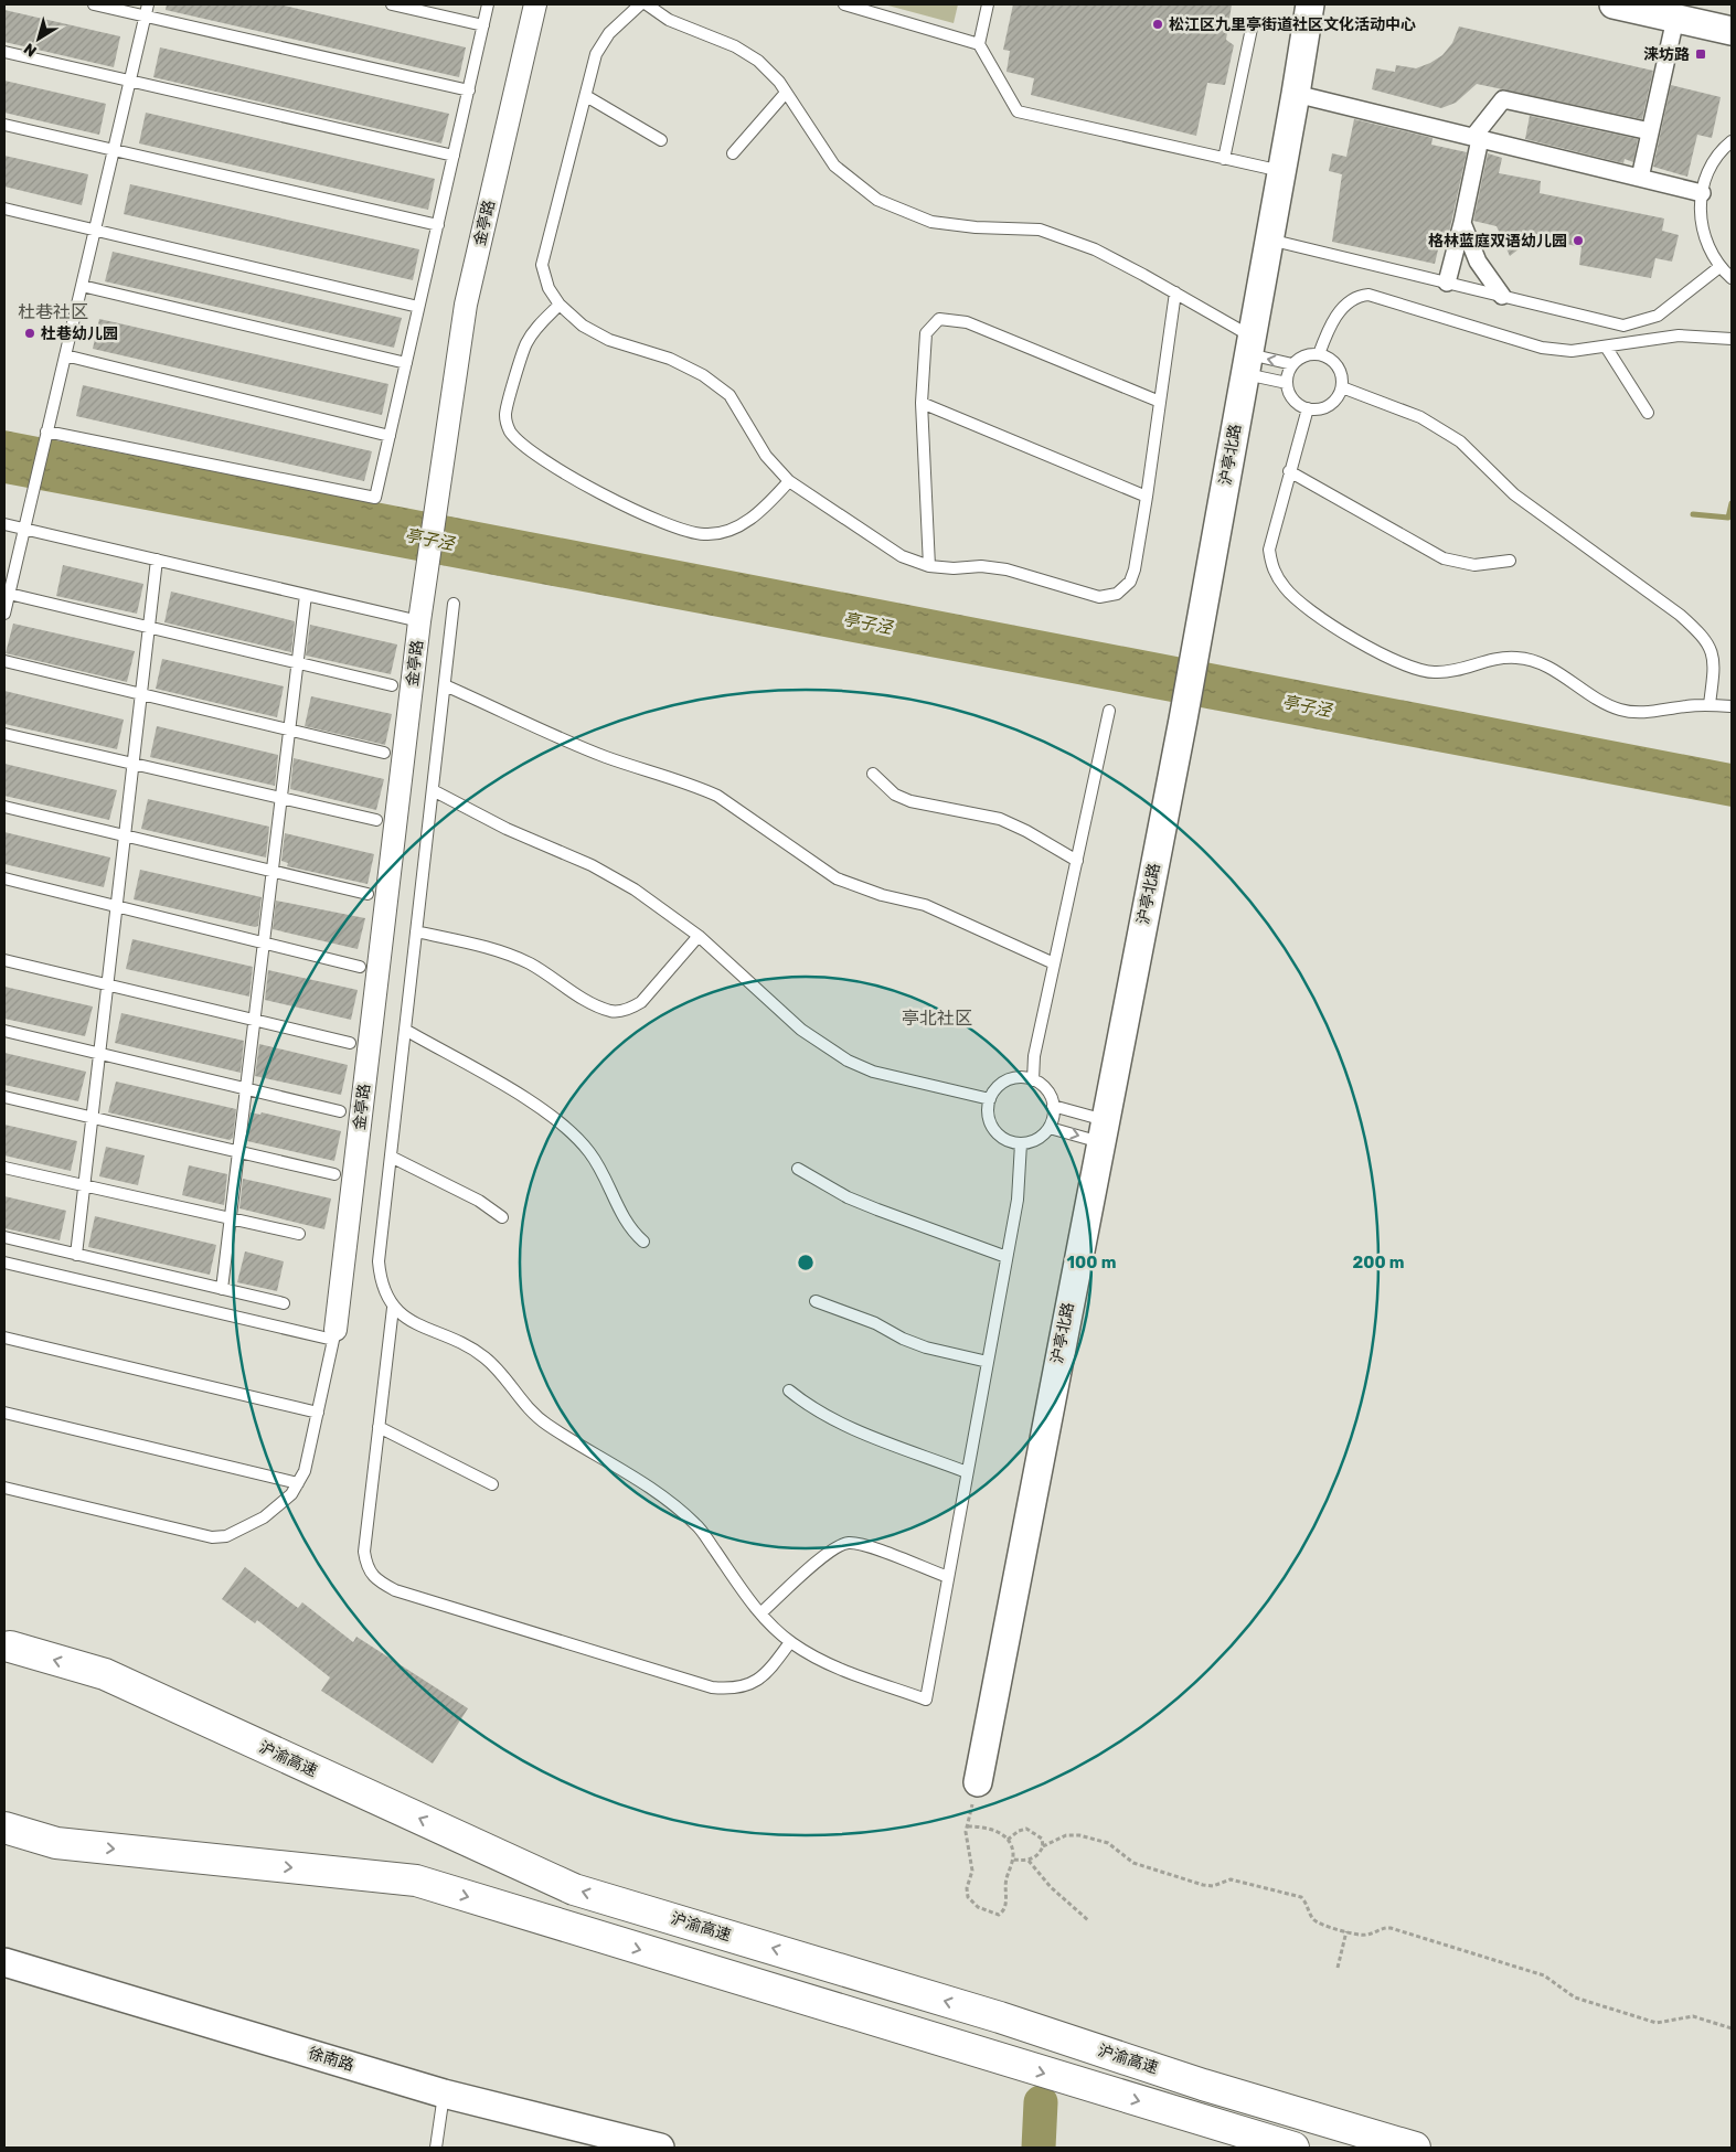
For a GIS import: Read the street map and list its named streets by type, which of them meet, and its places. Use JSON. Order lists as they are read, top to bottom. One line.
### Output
{"streets":{"highway":["沪渝高速"],"street":["金亭路","沪亭北路","徐南路"]},"districts":["杜巷社区","亭北社区"],"water":["亭子泾"],"places":{"other":["松江区九里亭街道社区文化活动中心","格林蓝庭双语幼儿园","杜巷幼儿园"],"transit":["涞坊路"]},"north":"bottom left","rings":["100 m","200 m"]}
